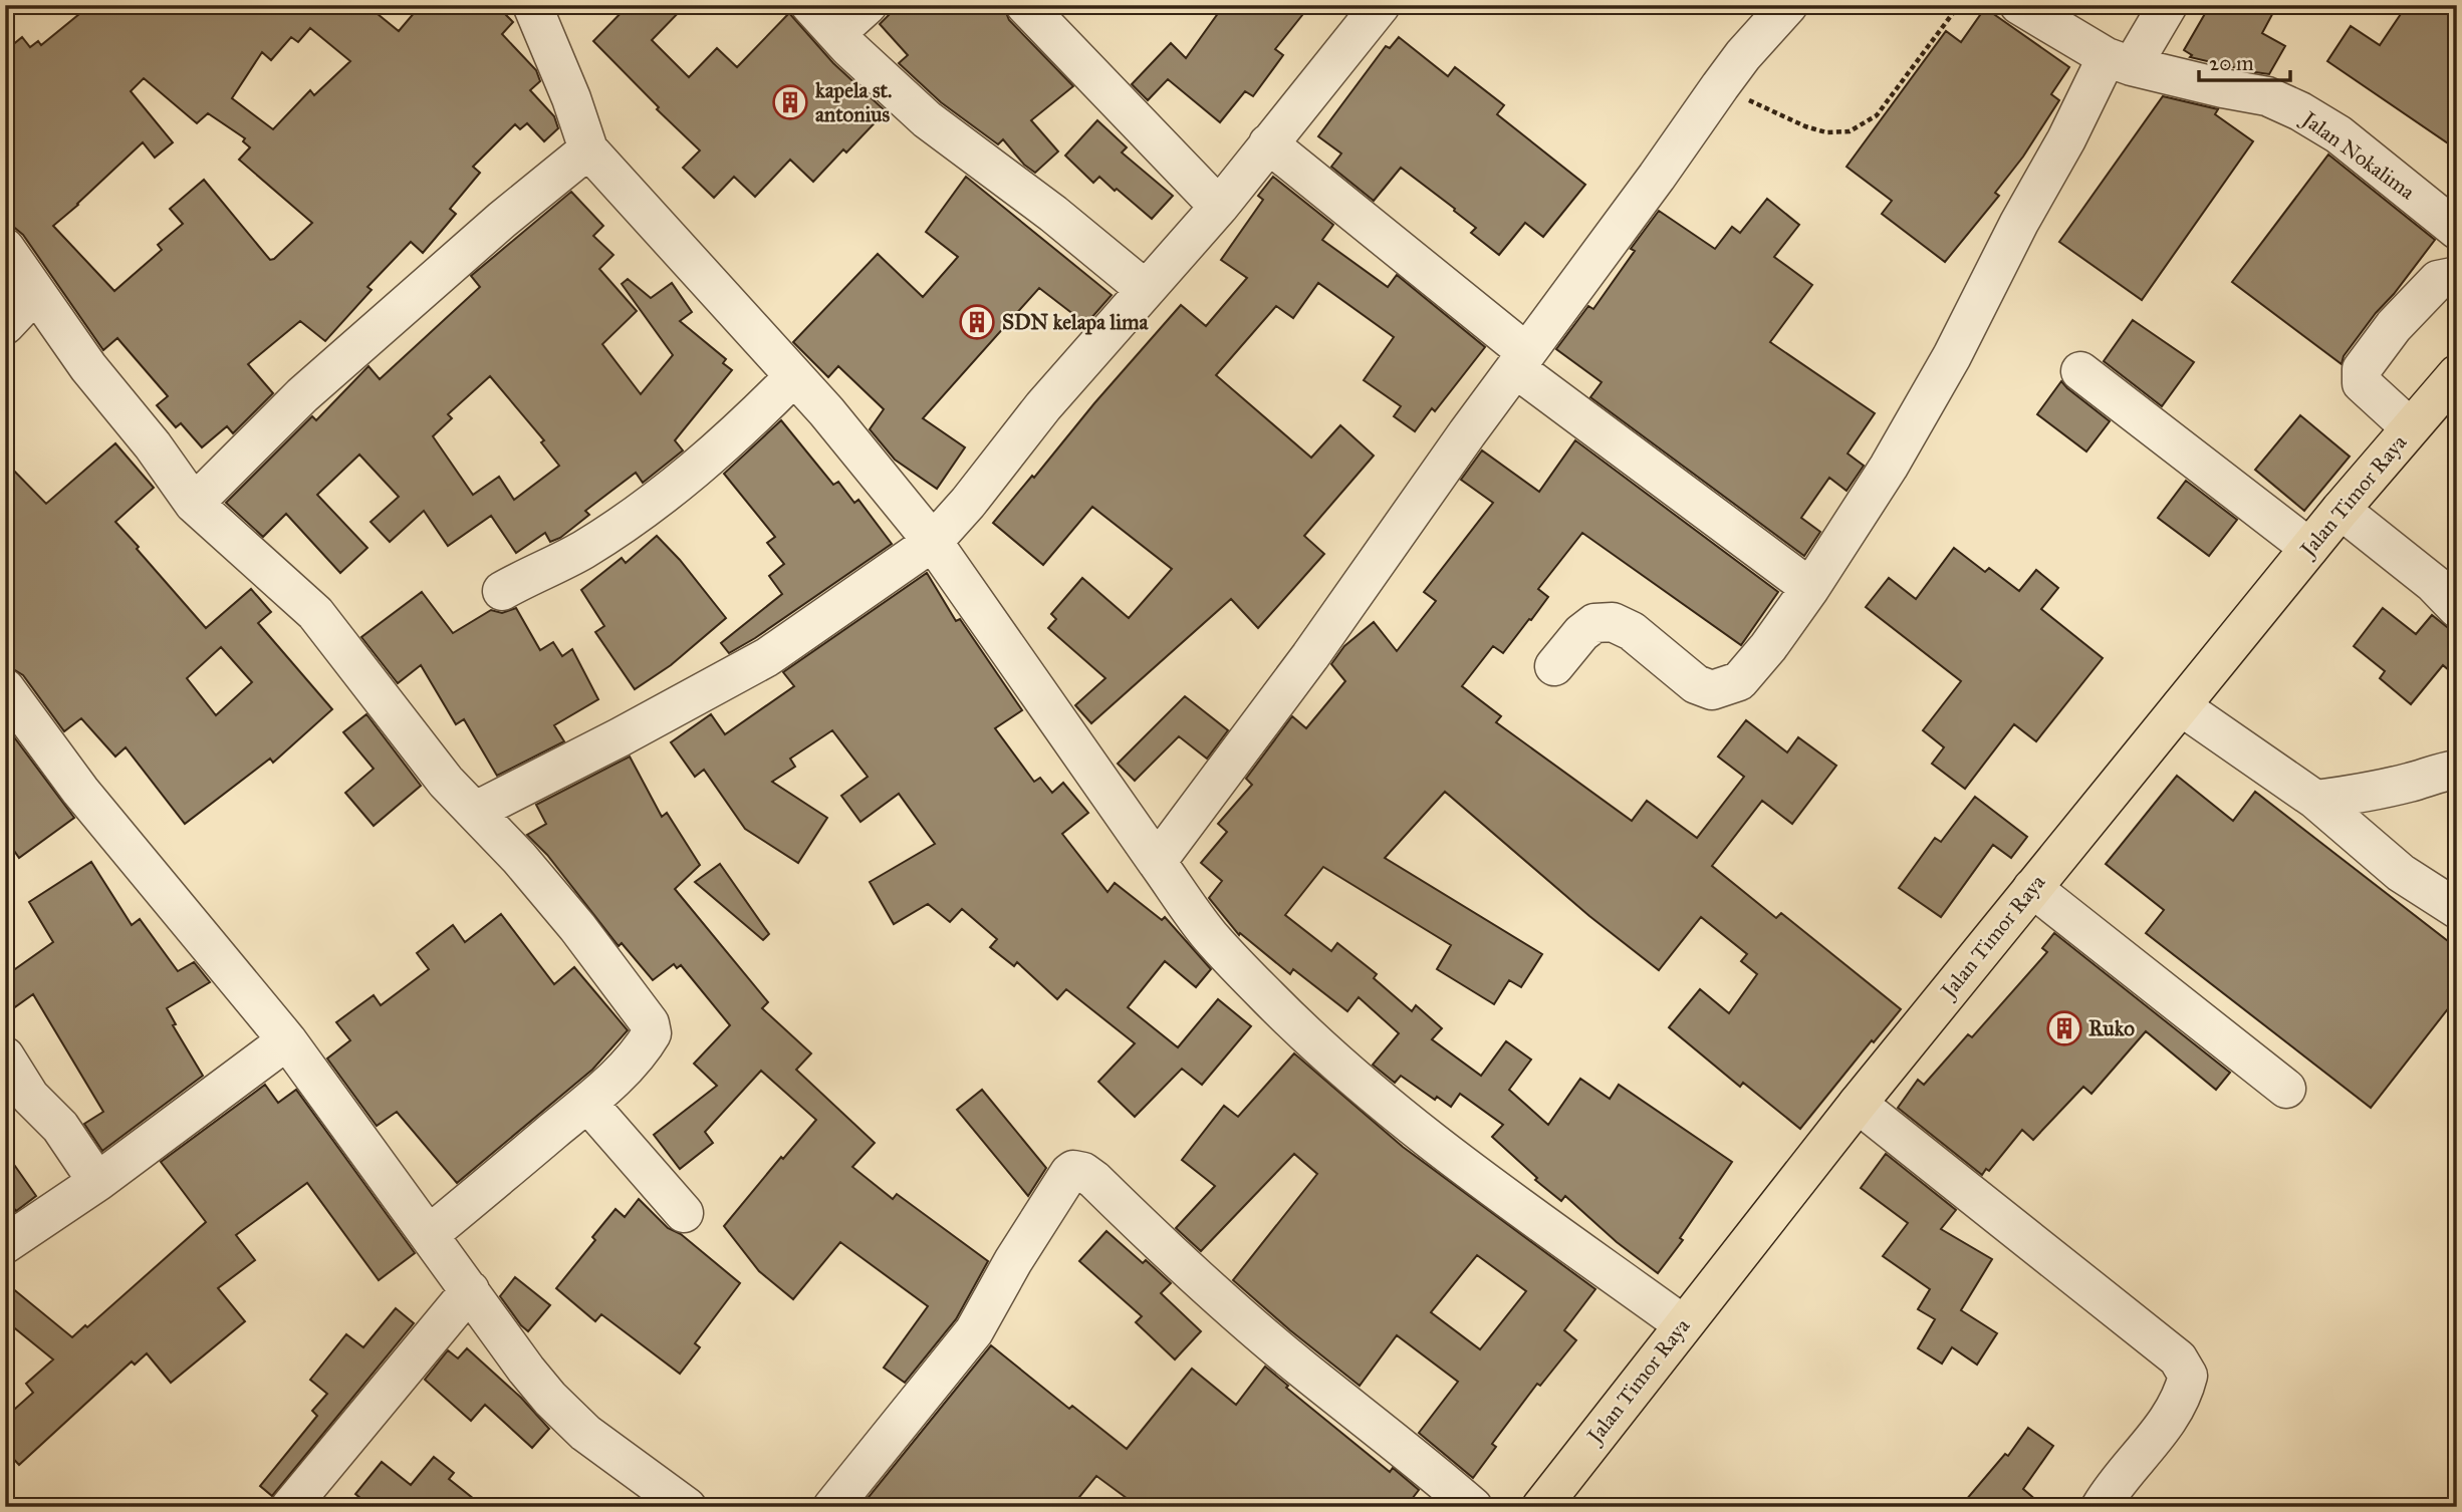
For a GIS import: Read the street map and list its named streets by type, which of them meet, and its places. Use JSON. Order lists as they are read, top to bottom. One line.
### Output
{"streets":{"highway":["Jalan Timor Raya"],"street":["Jalan Nokalima"]},"places":{"building":["kapela st. antonius","SDN kelapa lima","Ruko"]},"scale_bar":"20 m"}
